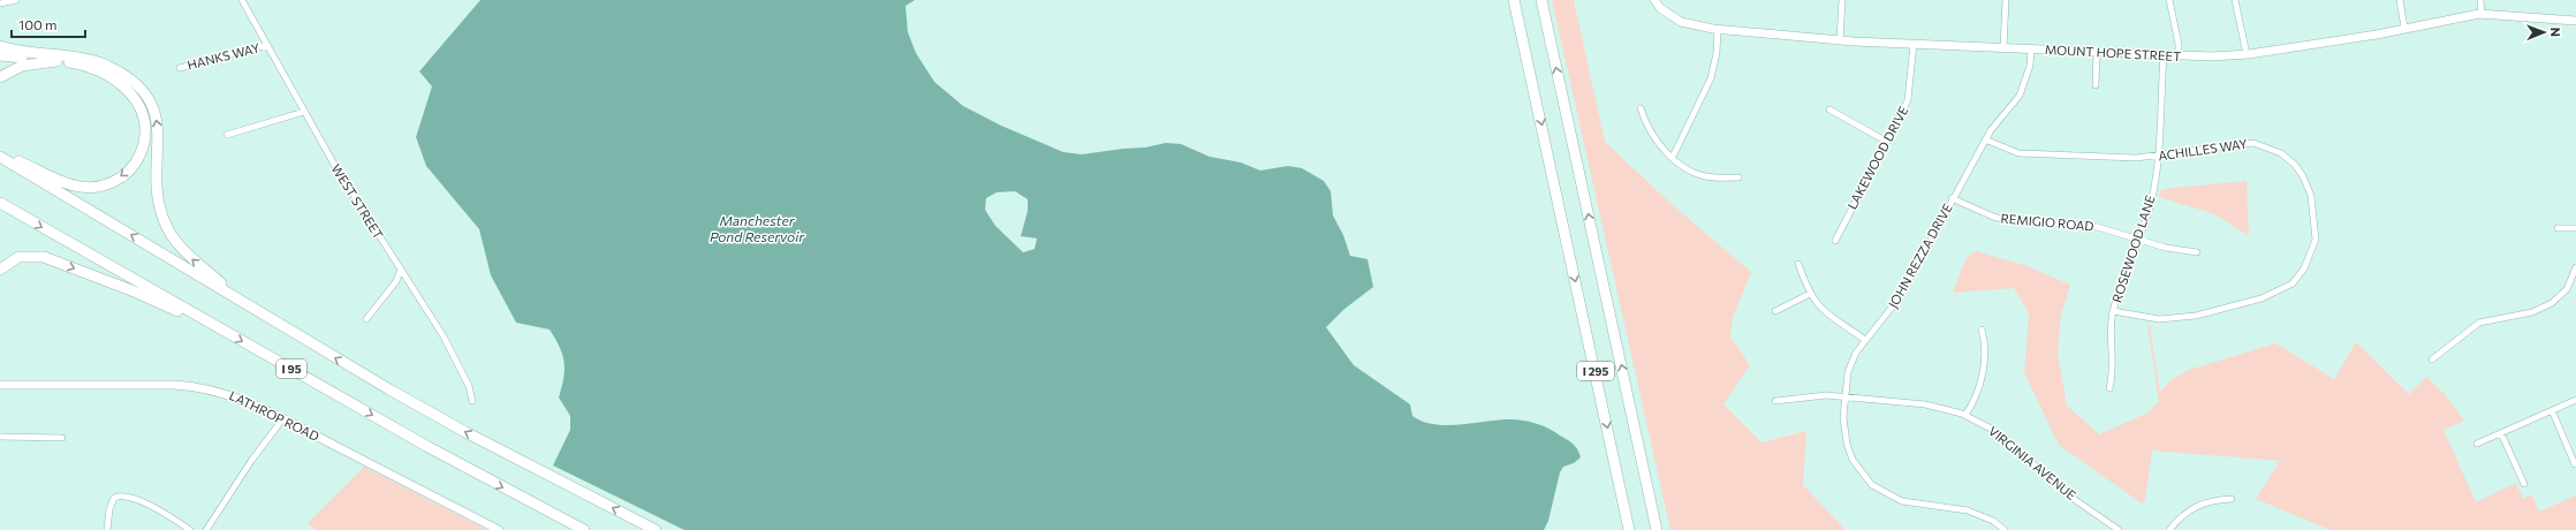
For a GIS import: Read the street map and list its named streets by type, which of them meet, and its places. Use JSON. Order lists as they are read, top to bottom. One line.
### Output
{"streets":{"highway":["I 95","I 295"],"street":["MOUNT HOPE STREET","HANKS WAY","ACHILLES WAY","LAKEWOOD DRIVE","WEST STREET","REMIGIO ROAD","ROSEWOOD LANE","JOHN REZZA DRIVE","LATHROP ROAD","VIRGINIA AVENUE"]},"crossings":[["MOUNT HOPE STREET","LAKEWOOD DRIVE"],["MOUNT HOPE STREET","ROSEWOOD LANE"],["MOUNT HOPE STREET","JOHN REZZA DRIVE"],["HANKS WAY","WEST STREET"],["ACHILLES WAY","ROSEWOOD LANE"],["ACHILLES WAY","JOHN REZZA DRIVE"],["REMIGIO ROAD","ROSEWOOD LANE"],["REMIGIO ROAD","JOHN REZZA DRIVE"],["JOHN REZZA DRIVE","VIRGINIA AVENUE"]],"water":["Manchester Pond Reservoir"],"scale_bar":"100 m","north":"right"}
